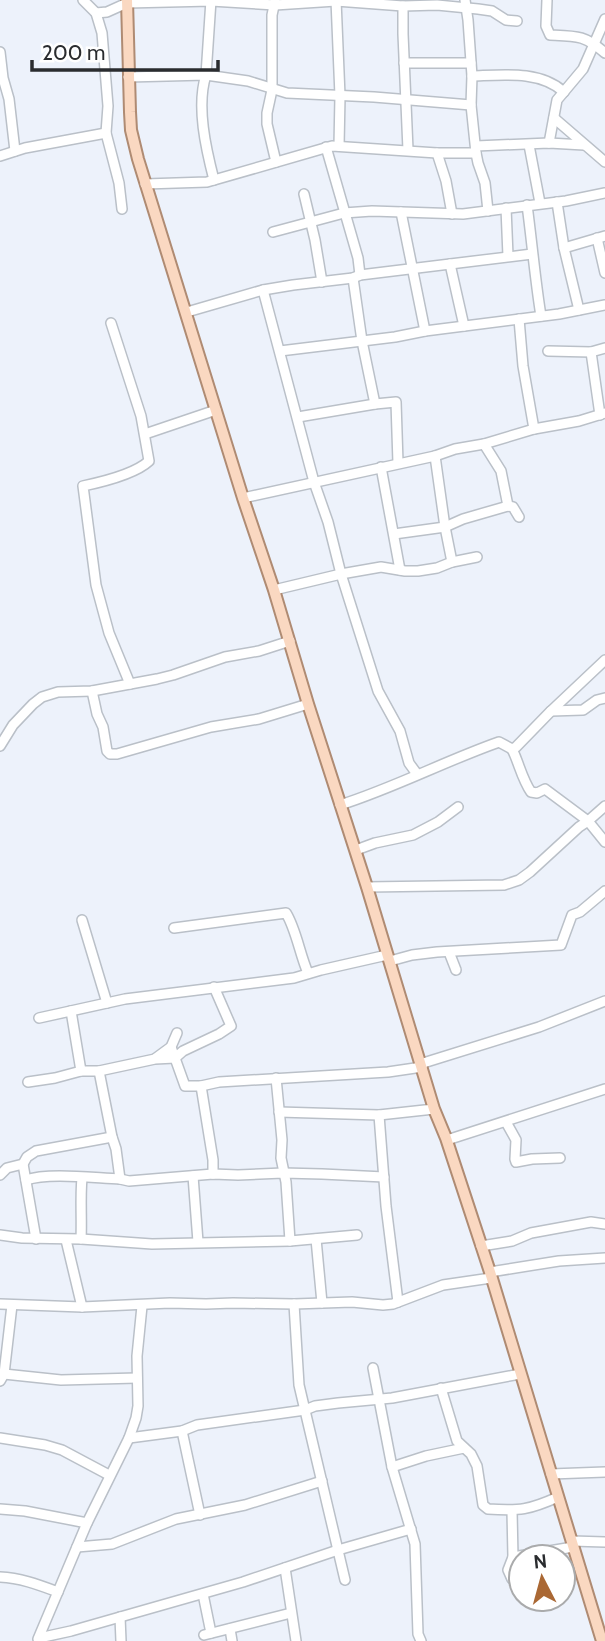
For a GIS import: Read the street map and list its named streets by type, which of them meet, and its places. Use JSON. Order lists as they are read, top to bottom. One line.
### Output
{"scale_bar":"200 m","north":"top"}
